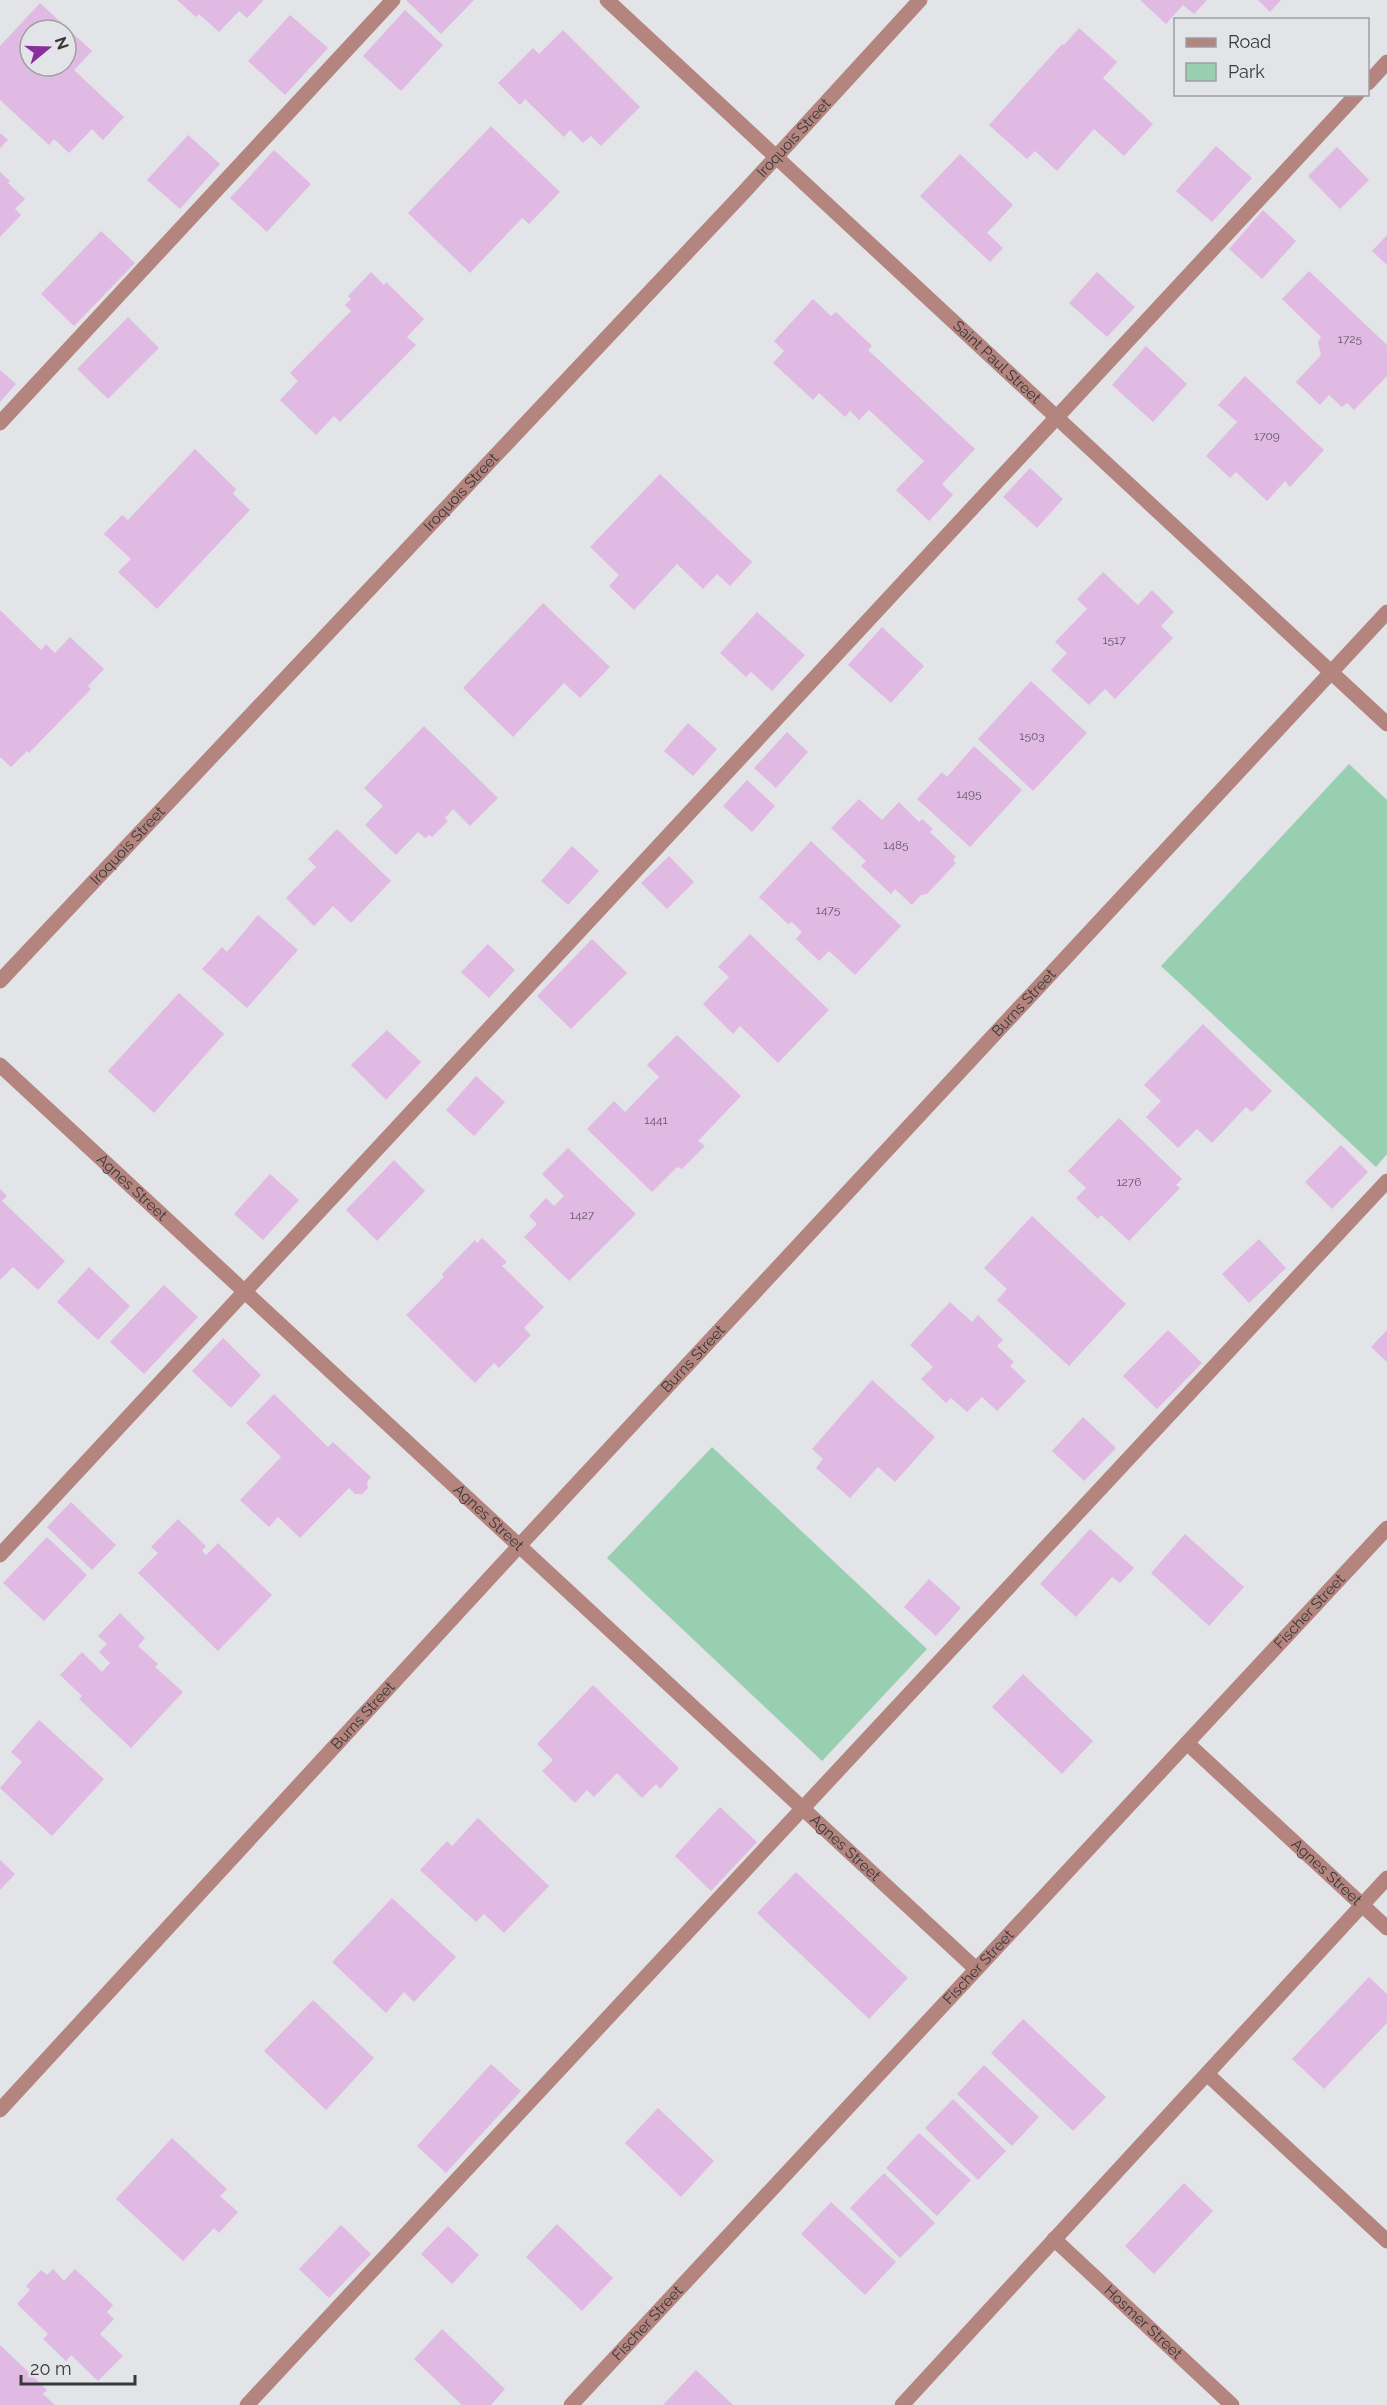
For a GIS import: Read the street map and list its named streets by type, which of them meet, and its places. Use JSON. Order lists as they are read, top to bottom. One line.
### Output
{"streets":{"street":["Iroquois Street","Saint Paul Street","Burns Street","Agnes Street","Fischer Street","Hosmer Street"]},"crossings":[["Iroquois Street","Saint Paul Street"],["Saint Paul Street","Burns Street"],["Burns Street","Agnes Street"],["Agnes Street","Fischer Street"]],"house_numbers":["1725","1709","1517","1503","1495","1485","1475","1441","1276","1427"],"legend":["Road","Park"],"scale_bar":"20 m","north":"right"}
